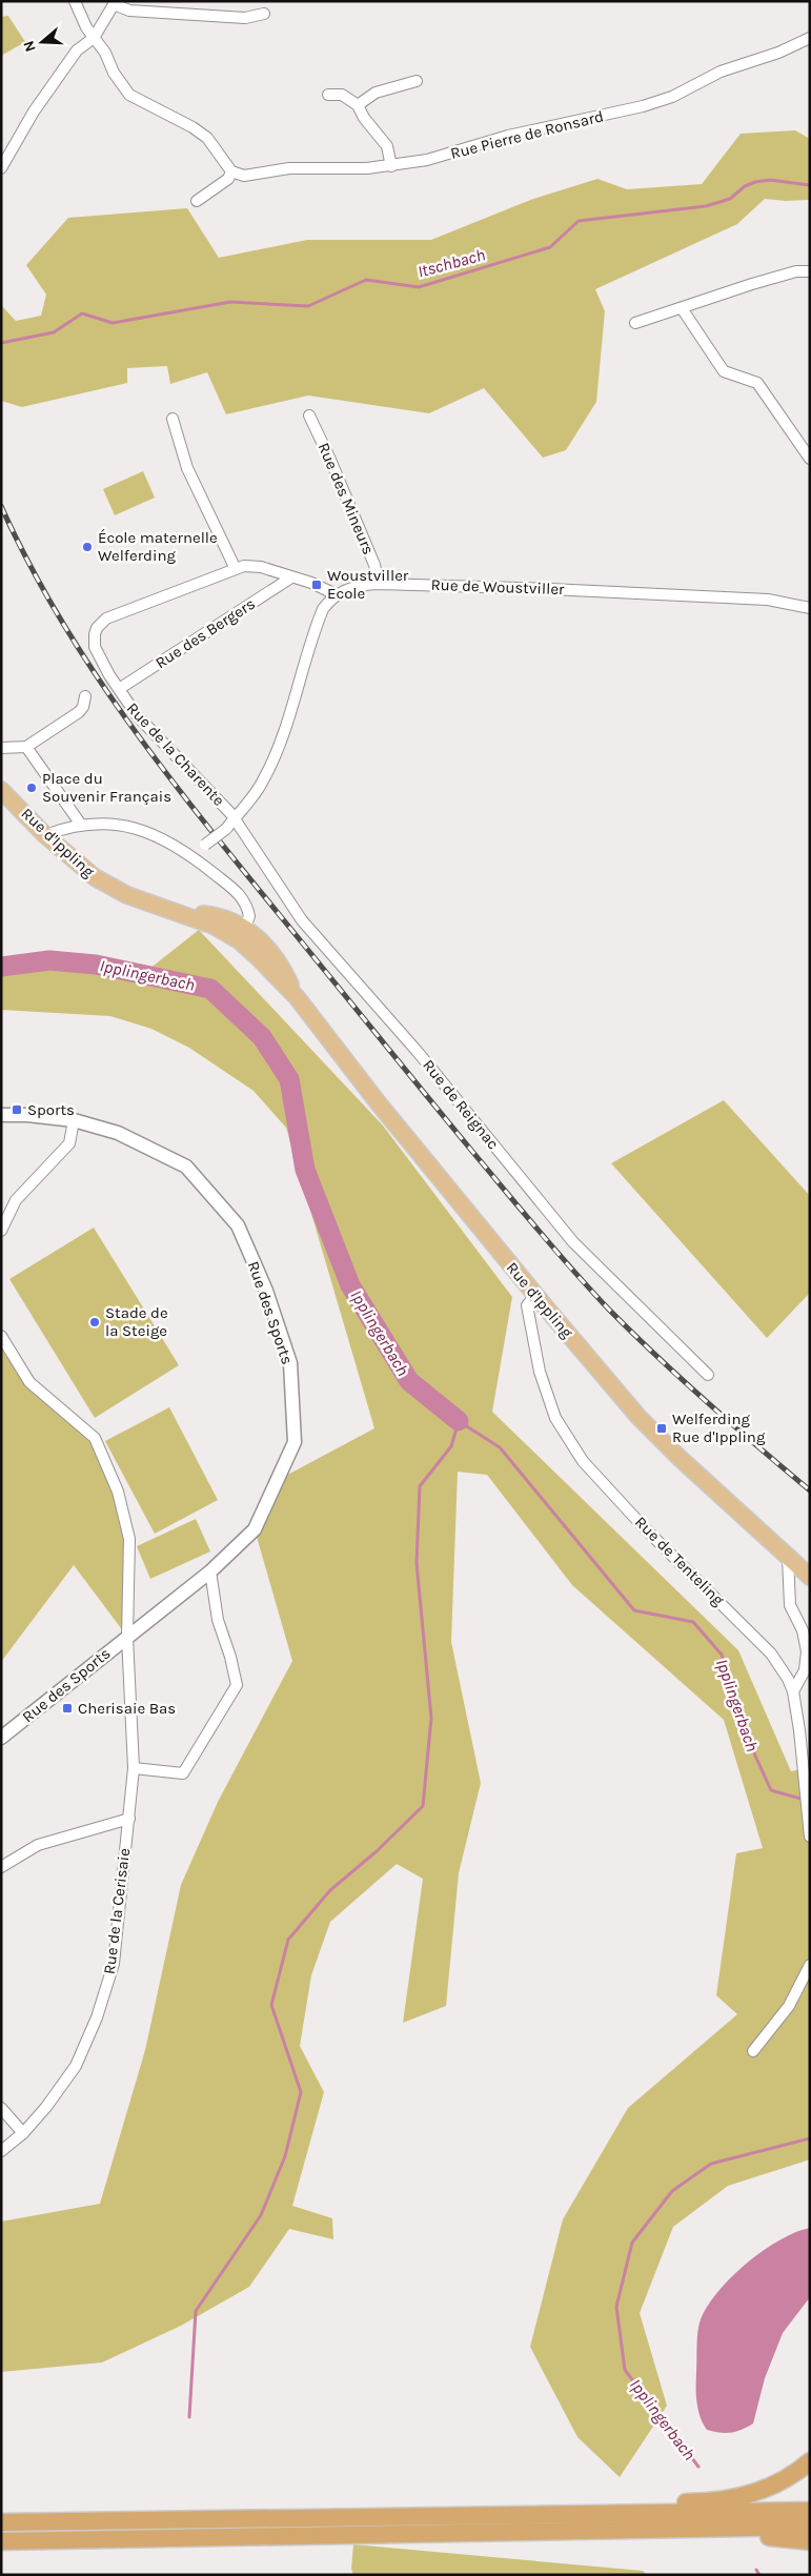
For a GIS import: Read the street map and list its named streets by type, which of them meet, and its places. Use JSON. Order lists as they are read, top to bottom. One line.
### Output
{"streets":{"main road":["Rue d'Ippling"],"street":["Rue Pierre de Ronsard","Rue des Mineurs","Rue de Woustviller","Rue des Bergers","Rue de la Charente","Rue de Reignac","Rue des Sports","Rue de Tenteling","Rue de la Cerisaie"]},"crossings":[["Rue des Mineurs","Rue de Woustviller"],["Rue des Bergers","Rue de la Charente"],["Rue de la Charente","Rue de Reignac"],["Rue d'Ippling","Rue de Tenteling"],["Rue des Sports","Rue de la Cerisaie"]],"water":["Itschbach","Ipplingerbach"],"places":{"other":["École maternelle Welferding","Place du Souvenir Français","Stade de la Steige"],"transit":["Woustviller Ecole","Sports","Welferding Rue d'Ippling","Cherisaie Bas"]},"north":"left"}
